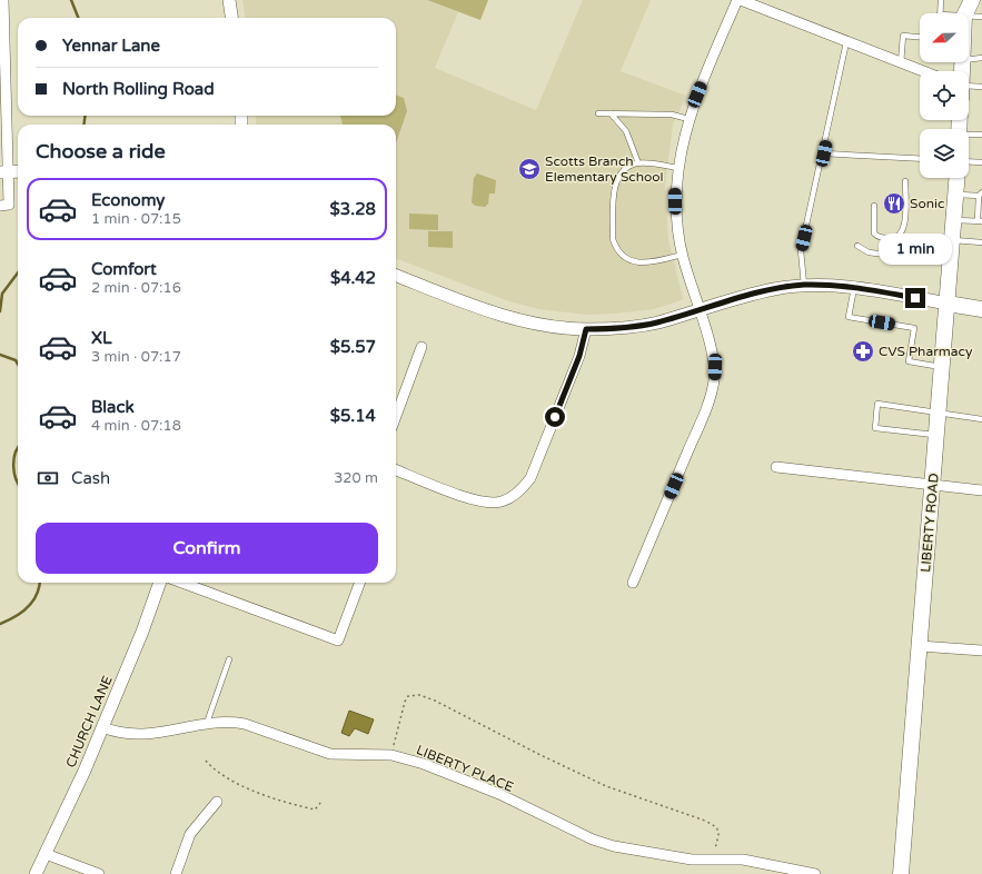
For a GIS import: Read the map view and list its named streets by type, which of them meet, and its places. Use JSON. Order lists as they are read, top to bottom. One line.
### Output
{"streets":{"main road":["LIBERTY ROAD"],"street":["CHURCH LANE","LIBERTY PLACE"]},"crossings":[["CHURCH LANE","LIBERTY PLACE"]],"places":{"school or university":["Scotts Branch Elementary School"],"restaurant":["Sonic"],"pharmacy":["CVS Pharmacy"]},"north":"left","page":{"banner":["Yennar Lane","North Rolling Road"],"heading":"Choose a ride","list":[{"name":"Economy","note":"1 min · 07:15","value":"$3.28"},{"name":"Comfort","note":"2 min · 07:16","value":"$4.42"},{"name":"XL","note":"3 min · 07:17","value":"$5.57"},{"name":"Black","note":"4 min · 07:18","value":"$5.14"}],"bubble":"1 min","pay":["Cash","320 m"],"buttons":"Confirm"}}
